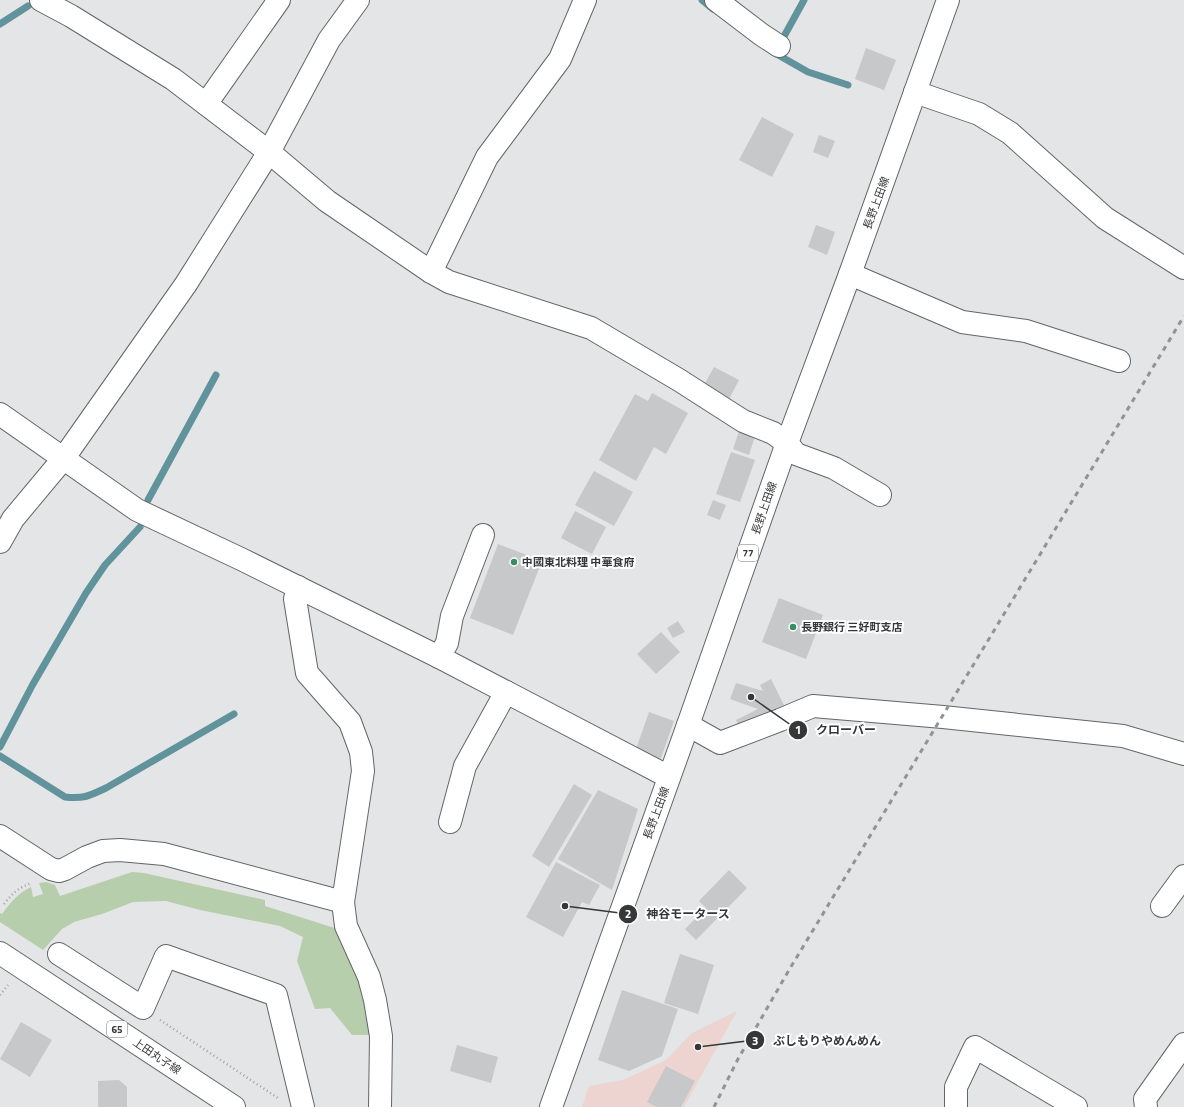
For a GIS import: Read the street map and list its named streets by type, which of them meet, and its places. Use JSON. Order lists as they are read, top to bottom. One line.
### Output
{"streets":{"street":["長野上田線","77","65","上田丸子線"]},"places":["中國東北料理 中華食府","長野銀行 三好町支店","クローバー","神谷モータース","ぶしもりやめんめん"]}
